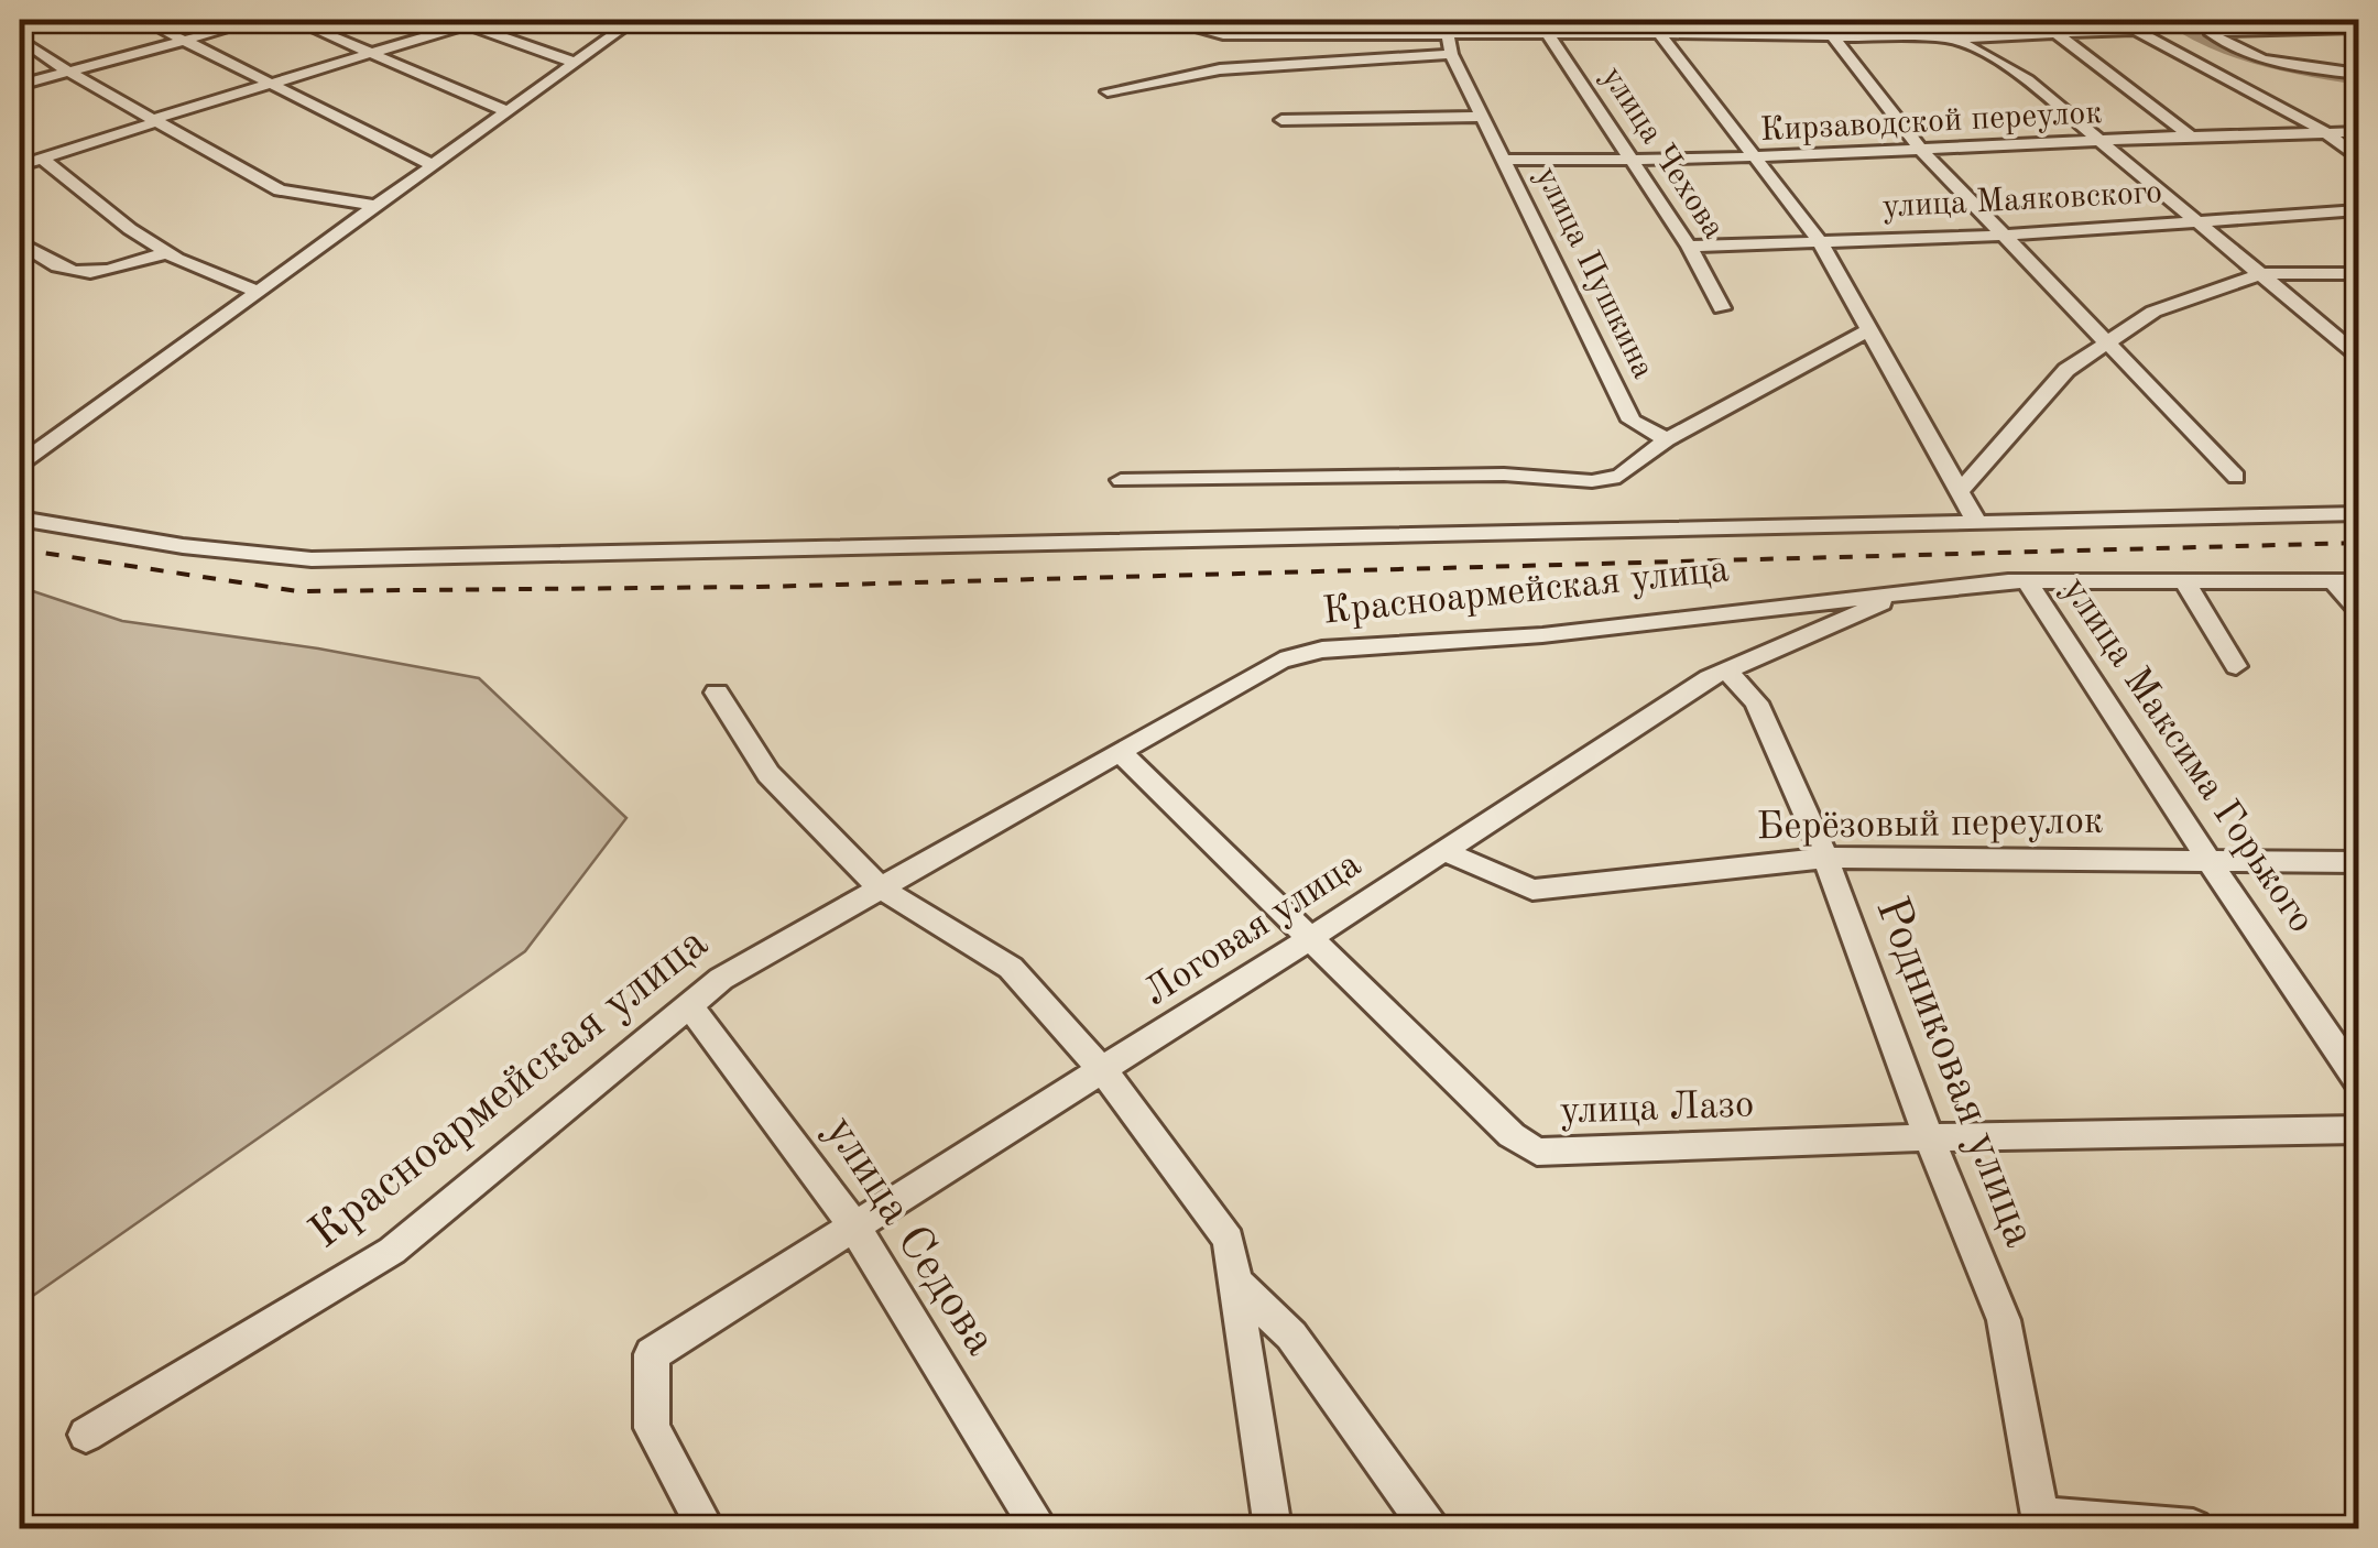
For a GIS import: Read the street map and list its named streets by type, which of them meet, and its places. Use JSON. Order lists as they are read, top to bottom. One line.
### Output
{"streets":{"street":["Кирзаводской переулок","улица Чехова","улица Маяковского","улица Пушкина","Красноармейская улица","улица Максима Горького","Берёзовый переулок","Логовая улица","Родниковая улица","улица Лазо","улица Седова"]},"crossings":[["Кирзаводской переулок","улица Чехова"],["Кирзаводской переулок","улица Пушкина"],["улица Чехова","улица Маяковского"],["Красноармейская улица","улица Максима Горького"],["Красноармейская улица","Логовая улица"],["Красноармейская улица","улица Лазо"],["Красноармейская улица","улица Седова"],["улица Максима Горького","Берёзовый переулок"],["Берёзовый переулок","Логовая улица"],["Берёзовый переулок","Родниковая улица"],["Логовая улица","Родниковая улица"],["Логовая улица","улица Лазо"],["Логовая улица","улица Седова"],["Родниковая улица","улица Лазо"]]}
